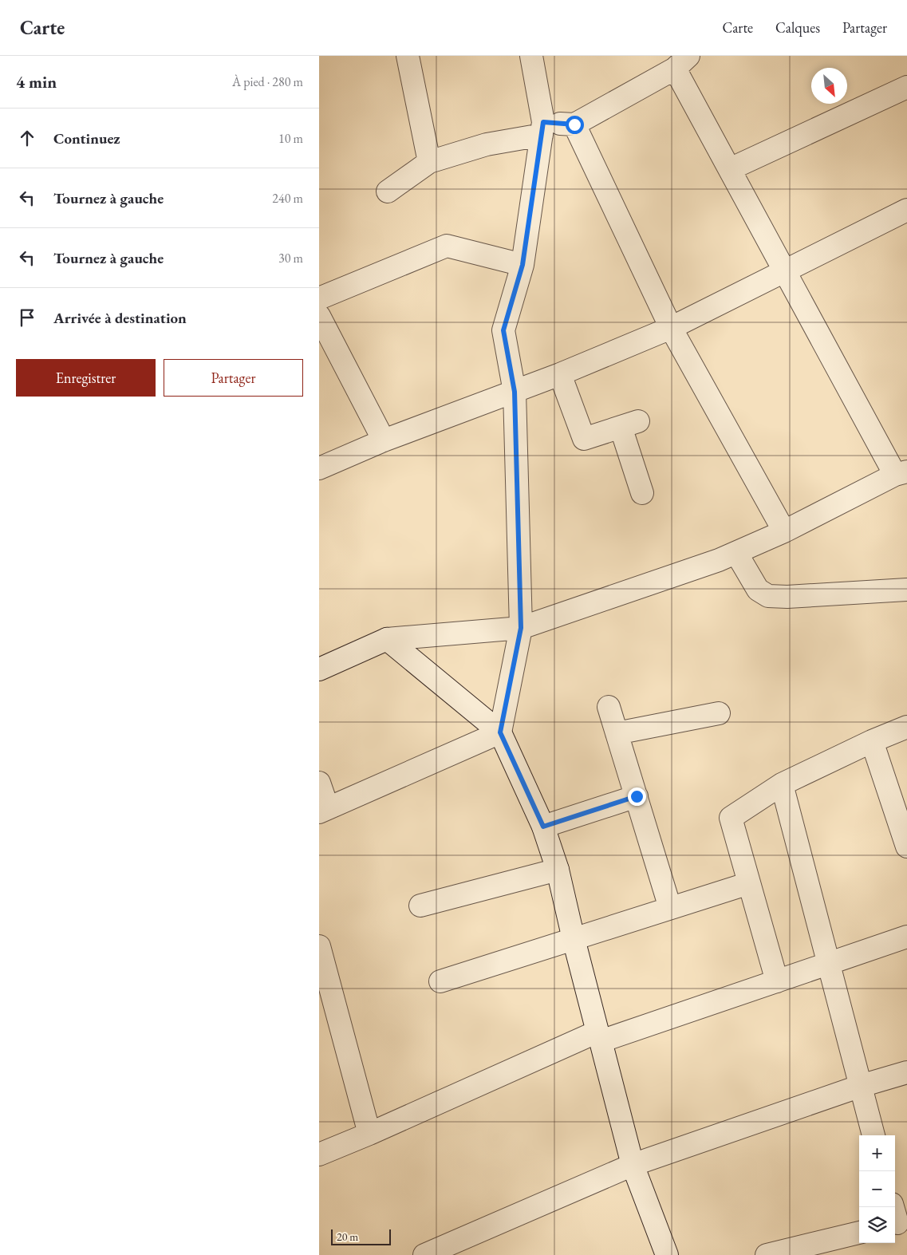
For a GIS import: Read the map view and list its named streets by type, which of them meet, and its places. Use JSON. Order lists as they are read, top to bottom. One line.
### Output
{"scale_bar":"20 m","north":"bottom right","page":{"header":"Carte","nav":["Carte","Calques","Partager"],"heading":["4 min","À pied · 280 m"],"list":[["Continuez","10 m"],["Tournez à gauche","240 m"],["Tournez à gauche","30 m"],"Arrivée à destination"],"buttons":["Enregistrer","Partager"],"map_buttons":["+","−"],"scale":"20 m"}}
